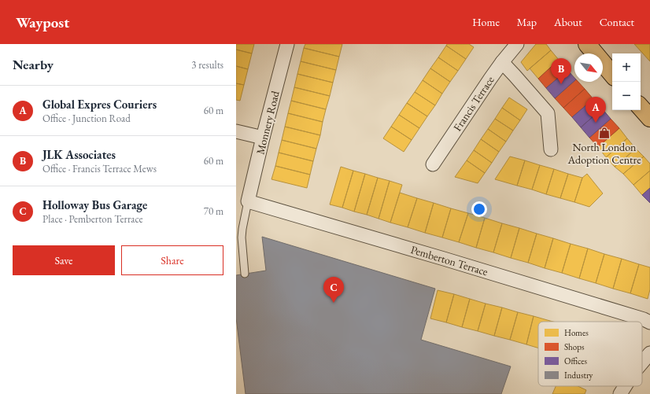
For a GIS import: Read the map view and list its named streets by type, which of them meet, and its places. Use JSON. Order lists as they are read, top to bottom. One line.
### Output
{"streets":{"street":["Francis Terrace","Monnery Road","Pemberton Terrace"]},"crossings":[["Monnery Road","Pemberton Terrace"]],"places":{"shop":["North London Adoption Centre"]},"legend":["Homes","Shops","Offices","Industry"],"north":"bottom right","page":{"header":"Waypost","nav":["Home","Map","About","Contact"],"heading":["Nearby","3 results"],"map_buttons":["+","−"],"pins":["B","A","C"],"list":[{"mark":"A","name":"Global Expres Couriers","note":"Office · Junction Road","value":"60 m"},{"mark":"B","name":"JLK Associates","note":"Office · Francis Terrace Mews","value":"60 m"},{"mark":"C","name":"Holloway Bus Garage","note":"Place · Pemberton Terrace","value":"70 m"}],"buttons":["Save","Share"]}}
